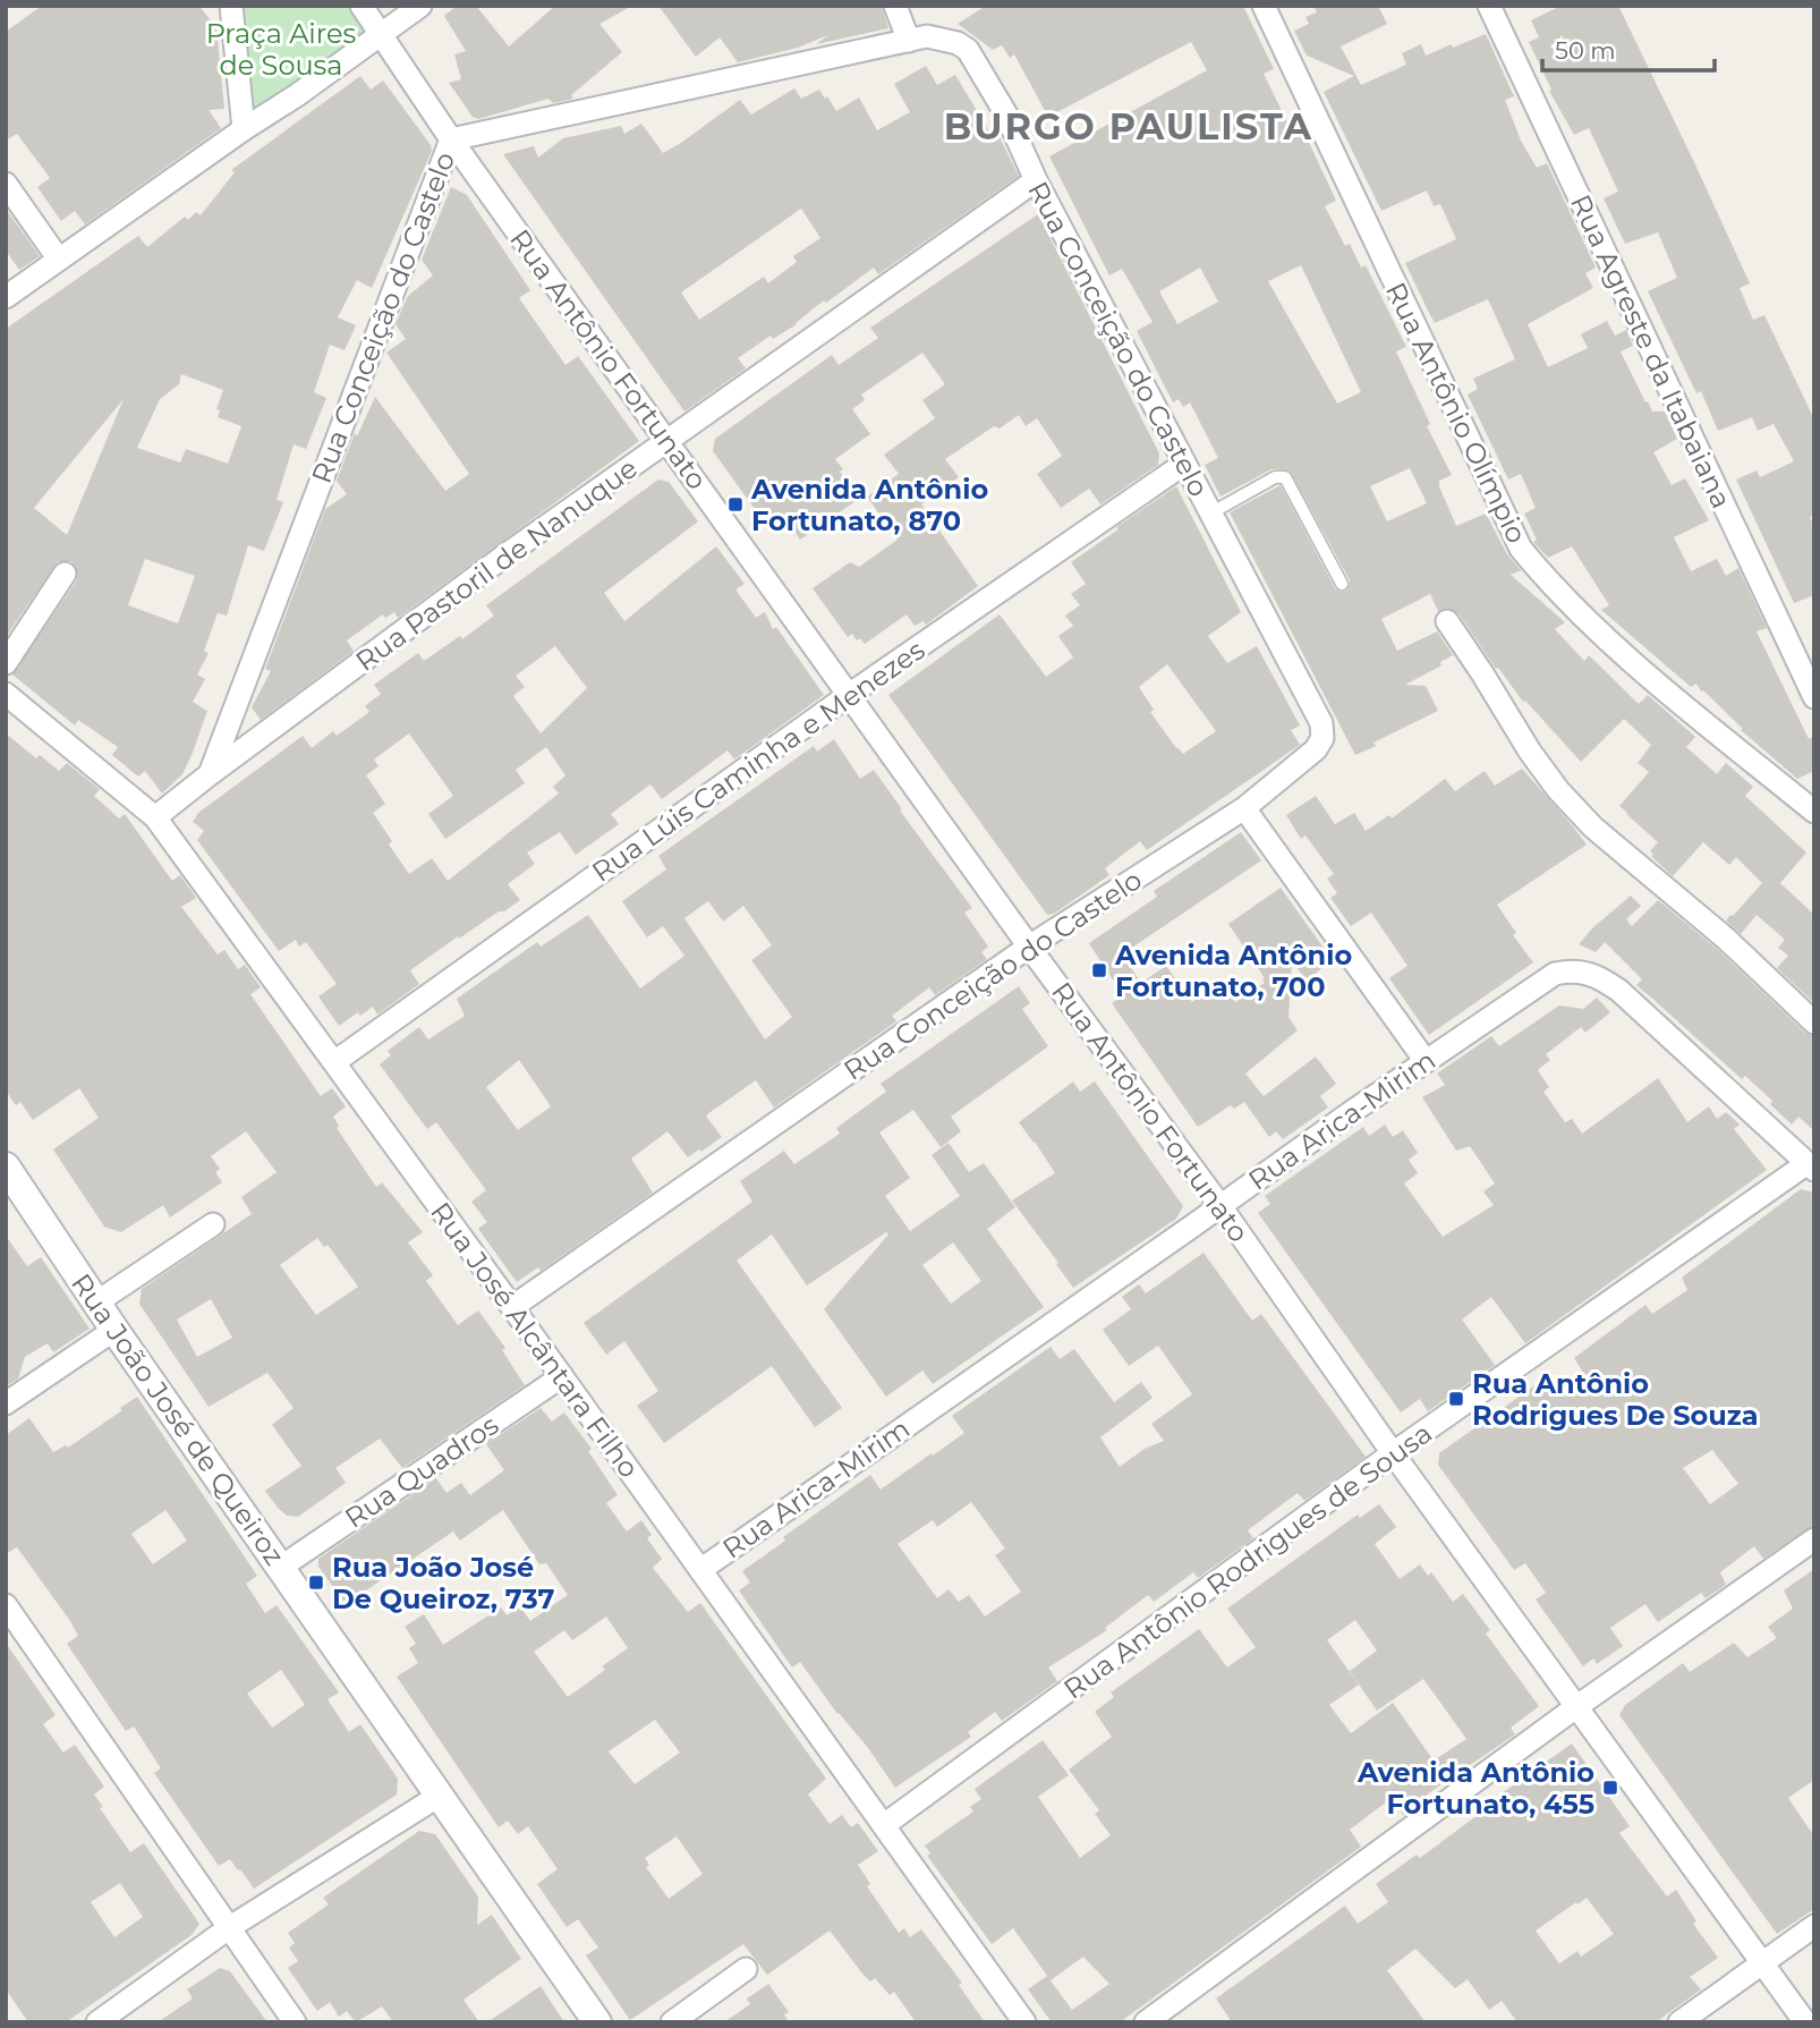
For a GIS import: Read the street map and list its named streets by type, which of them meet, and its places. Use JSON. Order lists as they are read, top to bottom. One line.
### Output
{"streets":{"street":["Rua Conceição do Castelo","Rua Agreste da Itabaiana","Rua Antônio Fortunato","Rua Antônio Olímpio","Rua Pastoril de Nanuque","Rua Lúis Caminha e Menezes","Rua Arica-Mirim","Rua José Alcântara Filho","Rua João José de Queiroz","Rua Quadros","Rua Antônio Rodrigues de Sousa"]},"crossings":[["Rua Conceição do Castelo","Rua Antônio Fortunato"],["Rua Conceição do Castelo","Rua Pastoril de Nanuque"],["Rua Conceição do Castelo","Rua Lúis Caminha e Menezes"],["Rua Conceição do Castelo","Rua José Alcântara Filho"],["Rua Antônio Fortunato","Rua Pastoril de Nanuque"],["Rua Antônio Fortunato","Rua Lúis Caminha e Menezes"],["Rua Antônio Fortunato","Rua Arica-Mirim"],["Rua Antônio Fortunato","Rua Antônio Rodrigues de Sousa"],["Rua Pastoril de Nanuque","Rua José Alcântara Filho"],["Rua Lúis Caminha e Menezes","Rua José Alcântara Filho"],["Rua Arica-Mirim","Rua José Alcântara Filho"],["Rua Arica-Mirim","Rua Antônio Rodrigues de Sousa"],["Rua José Alcântara Filho","Rua Quadros"],["Rua José Alcântara Filho","Rua Antônio Rodrigues de Sousa"],["Rua João José de Queiroz","Rua Quadros"]],"districts":["BURGO PAULISTA"],"parks":["Praça Aires de Sousa"],"places":{"transit":["Avenida Antônio Fortunato, 870","Avenida Antônio Fortunato, 700","Rua Antônio Rodrigues De Souza","Rua João José De Queiroz, 737","Avenida Antônio Fortunato, 455"]},"scale_bar":"50 m"}
